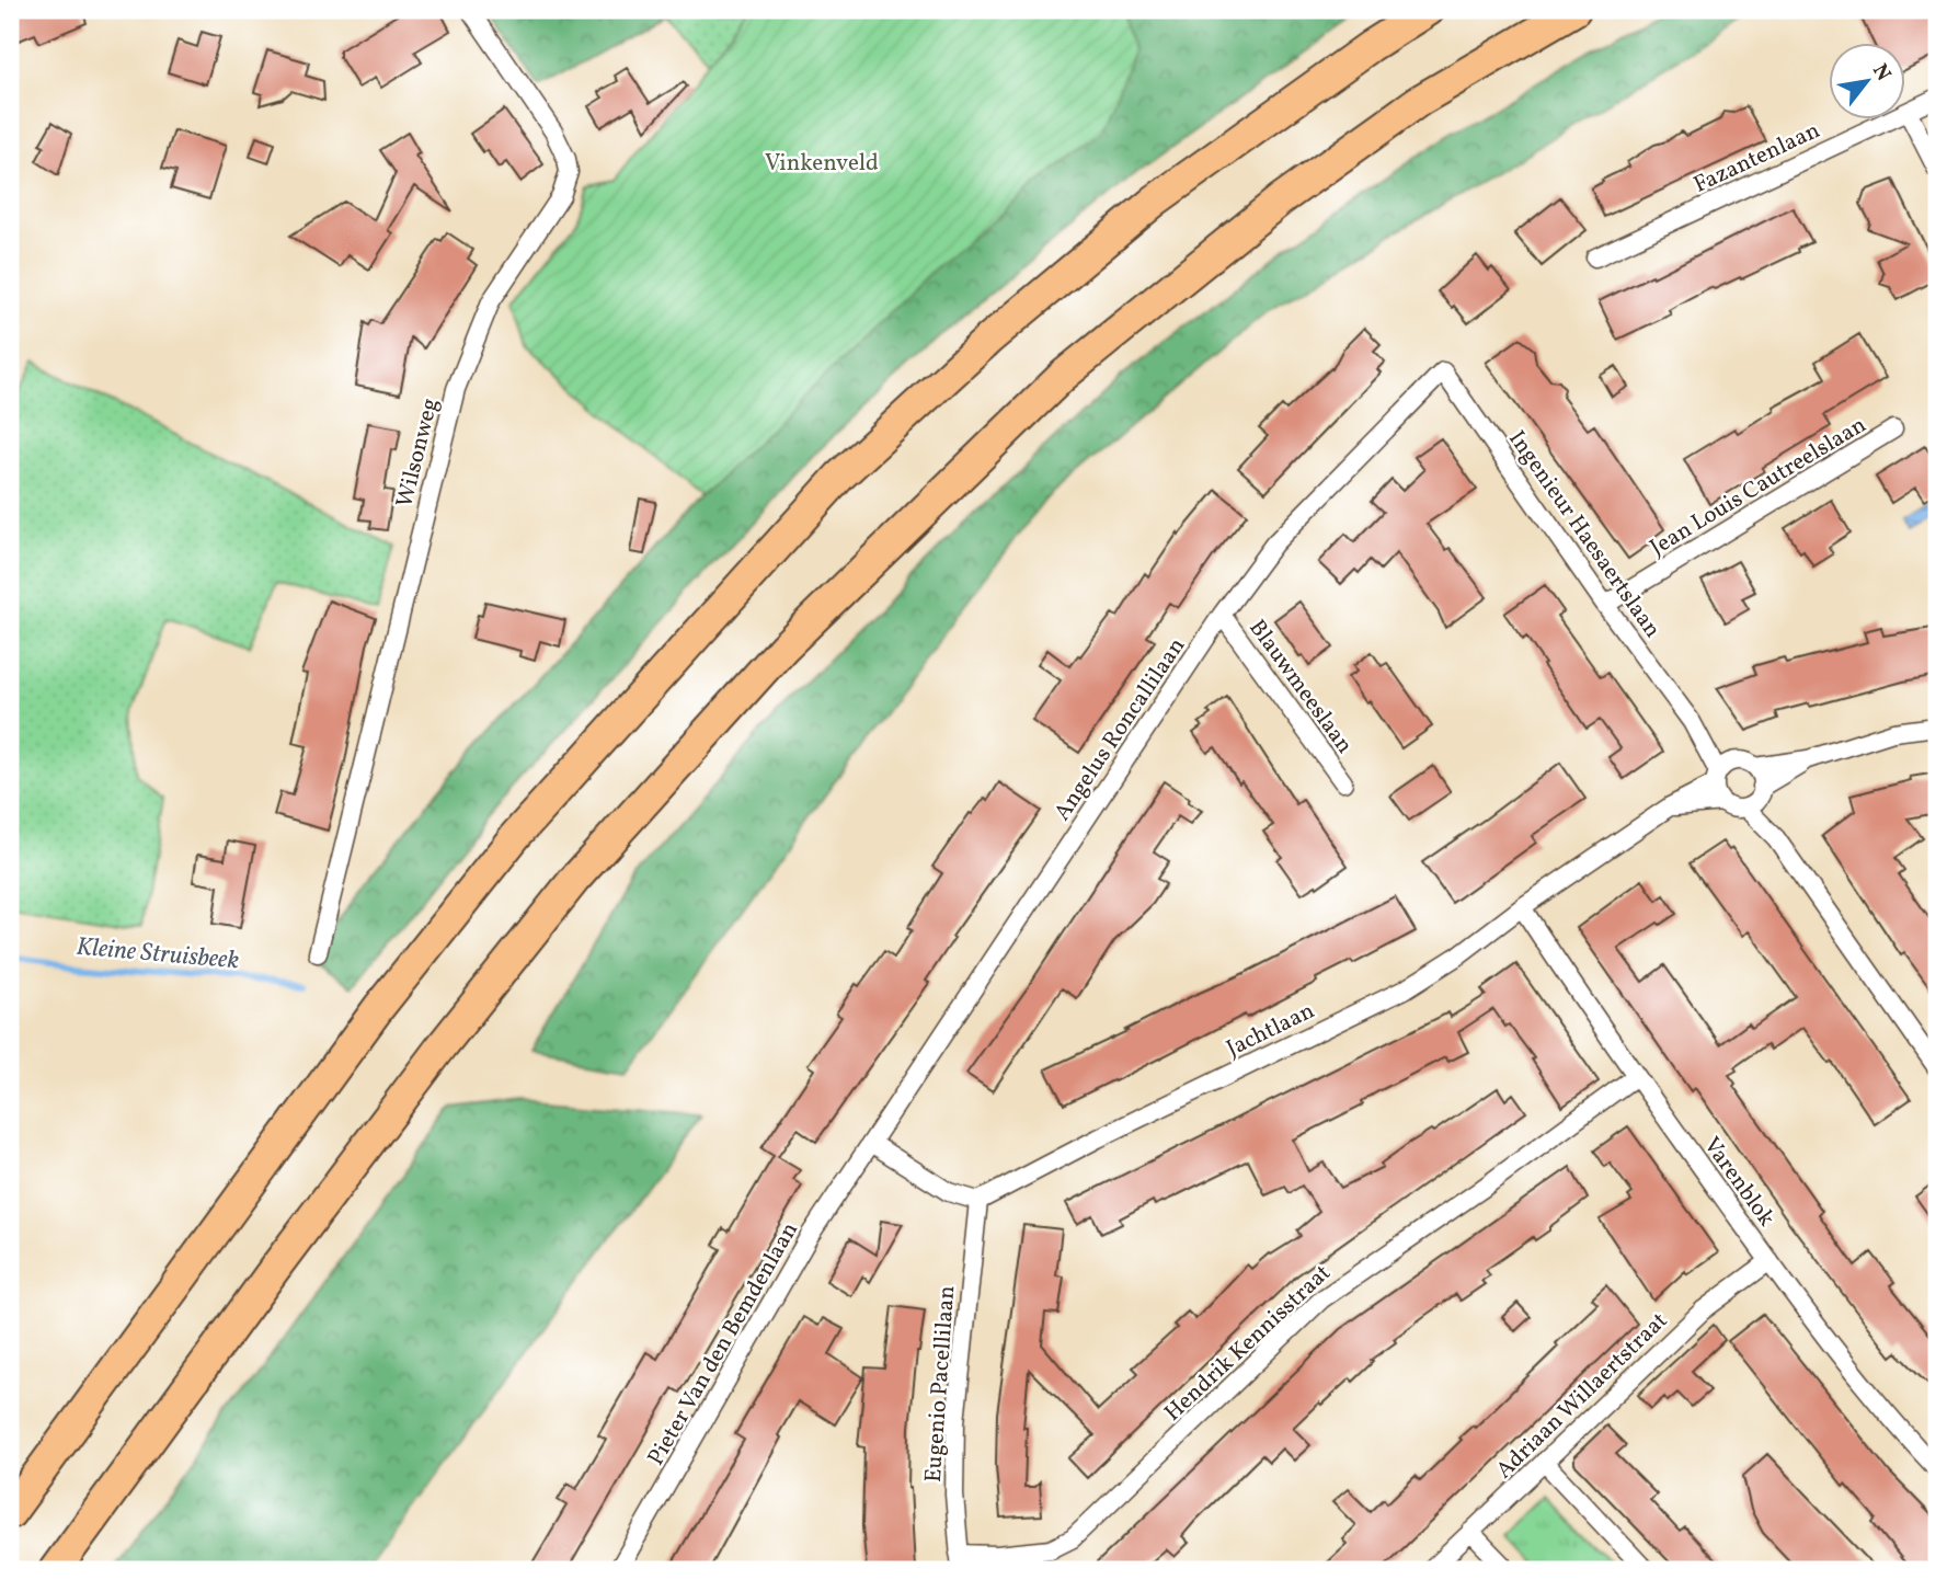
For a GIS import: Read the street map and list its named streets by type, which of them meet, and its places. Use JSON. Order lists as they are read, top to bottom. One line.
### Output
{"streets":{"street":["Fazantenlaan","Wilsonweg","Jean Louis Cautreelslaan","Ingenieur Haesaertslaan","Blauwmeeslaan","Angelus Roncallilaan","Jachtlaan","Varenblok","Hendrik Kennisstraat","Pieter Van den Bemdenlaan","Eugenio Pacellilaan","Adriaan Willaertstraat"]},"crossings":[["Jean Louis Cautreelslaan","Ingenieur Haesaertslaan"],["Ingenieur Haesaertslaan","Angelus Roncallilaan"],["Ingenieur Haesaertslaan","Jachtlaan"],["Blauwmeeslaan","Angelus Roncallilaan"],["Angelus Roncallilaan","Pieter Van den Bemdenlaan"],["Jachtlaan","Varenblok"],["Jachtlaan","Eugenio Pacellilaan"],["Varenblok","Hendrik Kennisstraat"],["Varenblok","Adriaan Willaertstraat"],["Hendrik Kennisstraat","Eugenio Pacellilaan"]],"water":["Kleine Struisbeek"],"parks":["Vinkenveld"],"north":"top right"}
